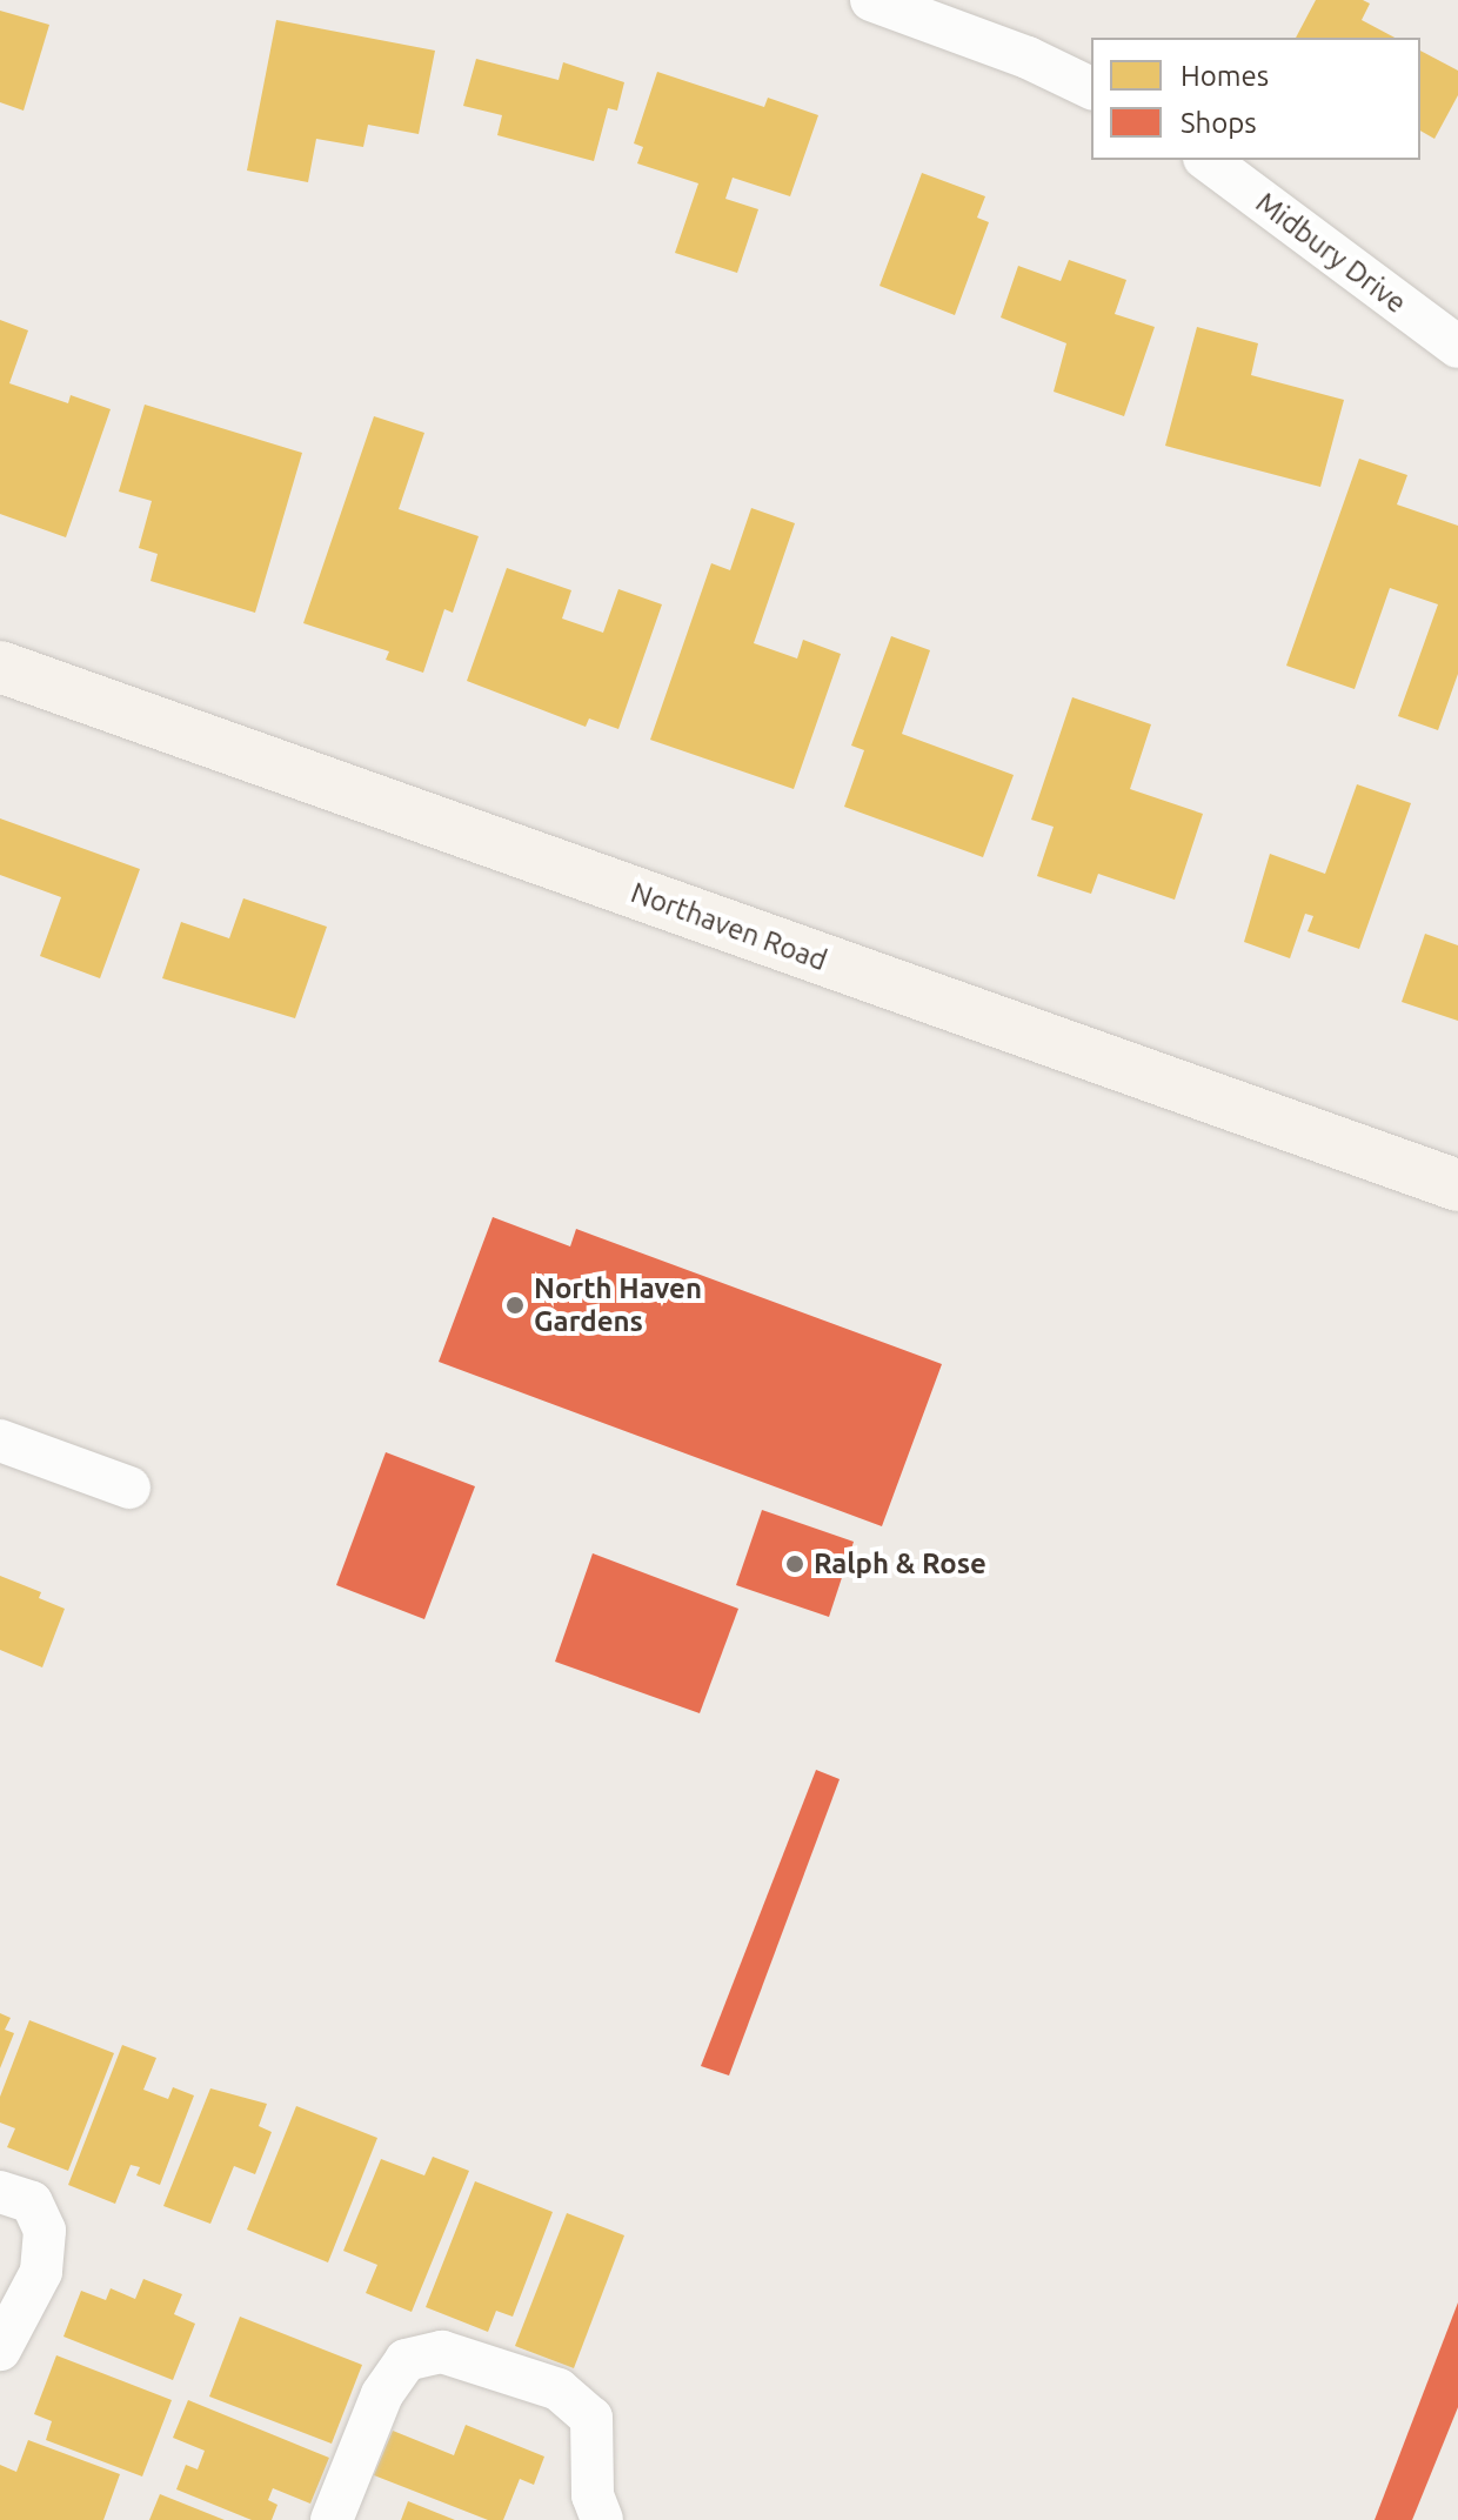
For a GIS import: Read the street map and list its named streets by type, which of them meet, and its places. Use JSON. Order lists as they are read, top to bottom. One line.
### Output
{"streets":{"street":["Midbury Drive","Northaven Road"]},"places":["North Haven Gardens","Ralph & Rose"],"legend":["Homes","Shops"]}
